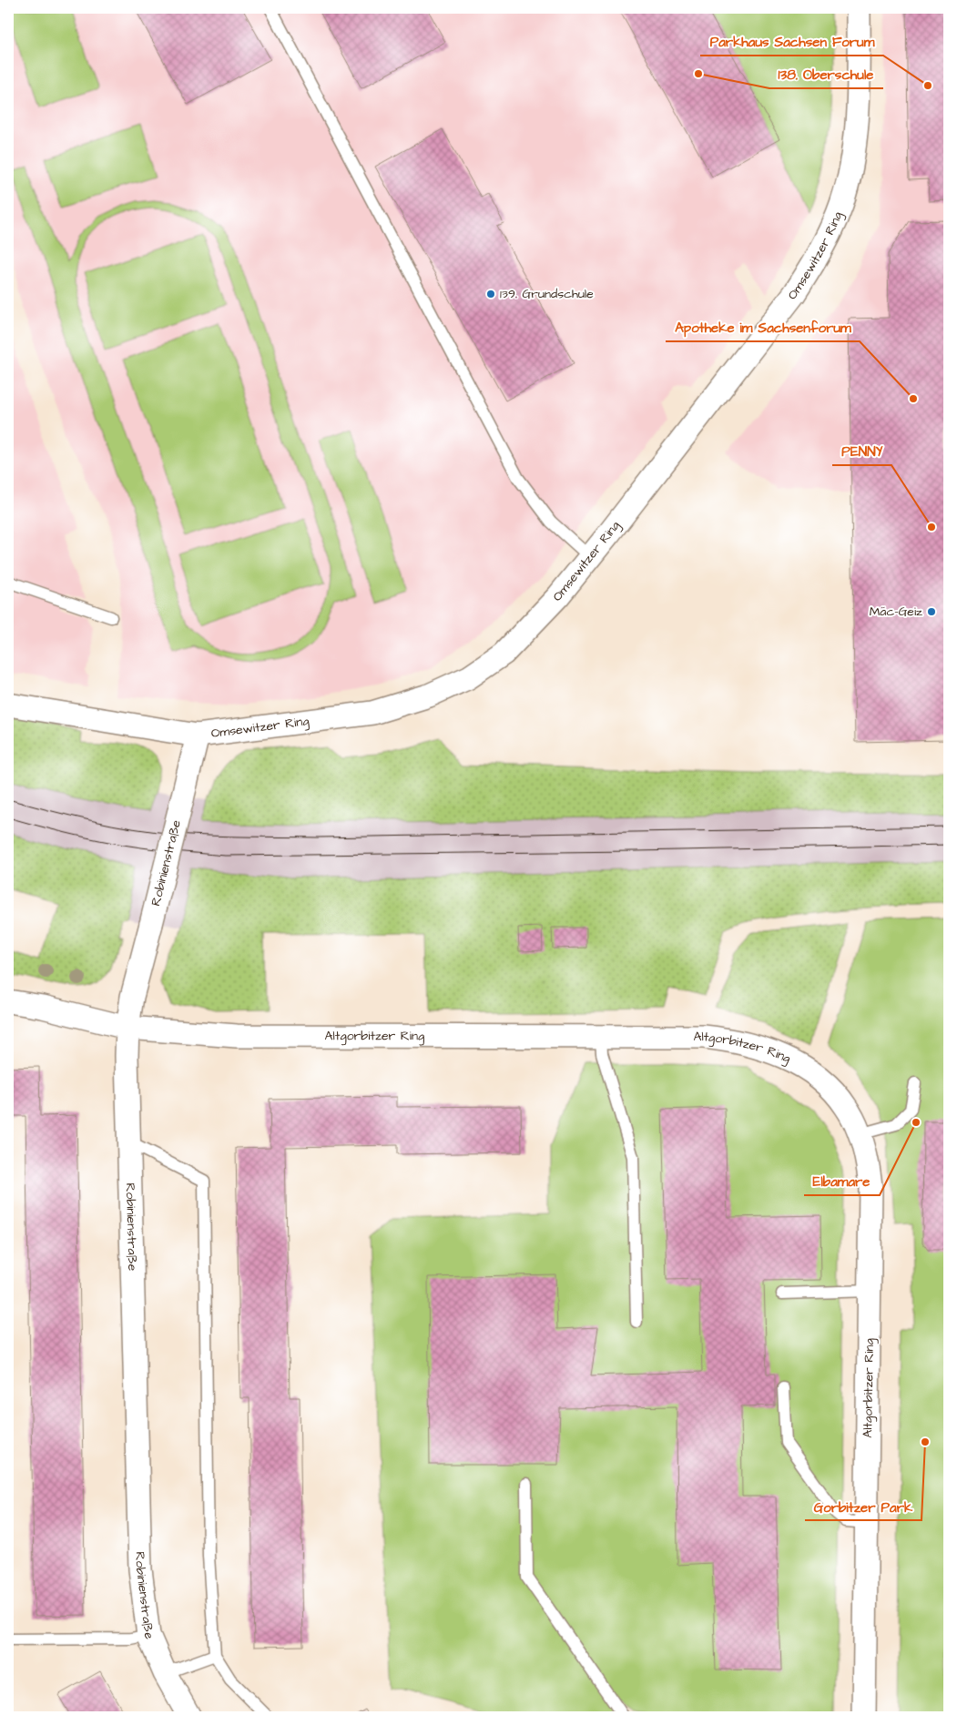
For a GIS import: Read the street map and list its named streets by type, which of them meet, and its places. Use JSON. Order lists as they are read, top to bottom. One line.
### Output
{"streets":{"street":["Omsewitzer Ring","Robinienstraße","Altgorbitzer Ring"]},"crossings":[["Omsewitzer Ring","Robinienstraße"],["Robinienstraße","Altgorbitzer Ring"]],"places":["138. Oberschule","Parkhaus Sachsen Forum","139. Grundschule","Apotheke im Sachsenforum","PENNY","Mäc-Geiz","Elbamare","Gorbitzer Park"]}
